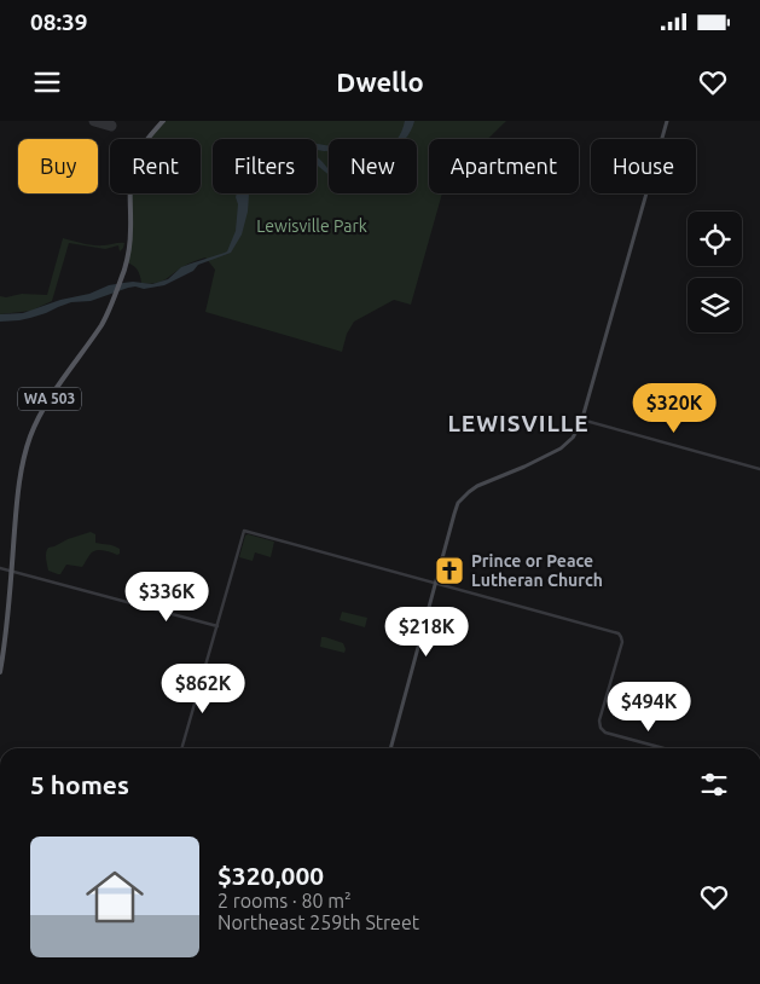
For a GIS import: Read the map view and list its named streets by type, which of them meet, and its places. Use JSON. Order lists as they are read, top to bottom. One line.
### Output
{"streets":{"main road":["WA 503"]},"districts":["LEWISVILLE"],"parks":["Lewisville Park"],"places":{"church":["Prince or Peace Lutheran Church"]},"page":{"status":"08:39","header":"Dwello","chip":["Buy","Rent","Filters","New","Apartment","House"],"price":["$320K","$336K","$218K","$862K","$494K"],"heading":"5 homes","list":[{"name":"$320,000","note":"2 rooms · 80 m² · Northeast 259th Street"}]}}
